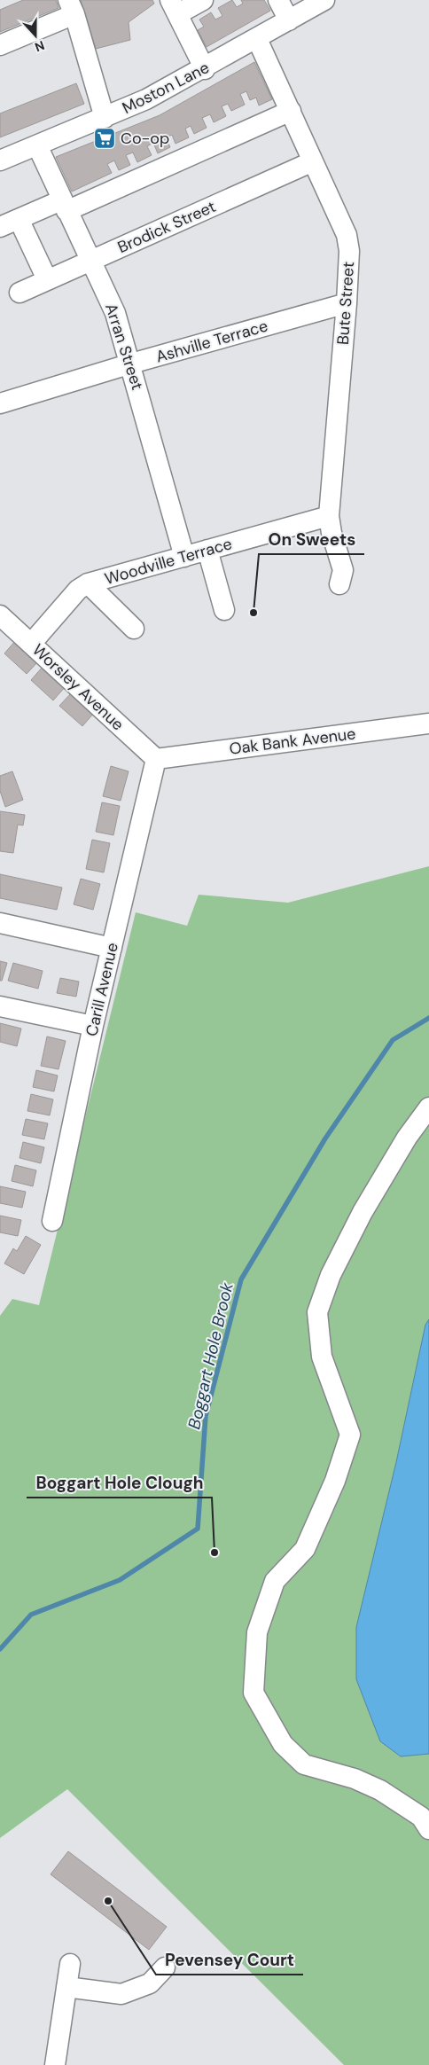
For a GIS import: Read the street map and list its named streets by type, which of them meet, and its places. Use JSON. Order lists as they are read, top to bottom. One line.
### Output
{"streets":{"street":["Moston Lane","Brodick Street","Bute Street","Ashville Terrace","Arran Street","Woodville Terrace","Worsley Avenue","Oak Bank Avenue","Carill Avenue"]},"crossings":[["Moston Lane","Bute Street"],["Moston Lane","Arran Street"],["Brodick Street","Bute Street"],["Brodick Street","Arran Street"],["Bute Street","Ashville Terrace"],["Bute Street","Woodville Terrace"],["Ashville Terrace","Arran Street"],["Arran Street","Woodville Terrace"],["Woodville Terrace","Worsley Avenue"],["Worsley Avenue","Oak Bank Avenue"],["Worsley Avenue","Carill Avenue"],["Oak Bank Avenue","Carill Avenue"]],"water":["Boggart Hole Brook"],"places":{"supermarket":["Co-op"],"other":["On Sweets","Boggart Hole Clough","Pevensey Court"]},"north":"bottom"}
